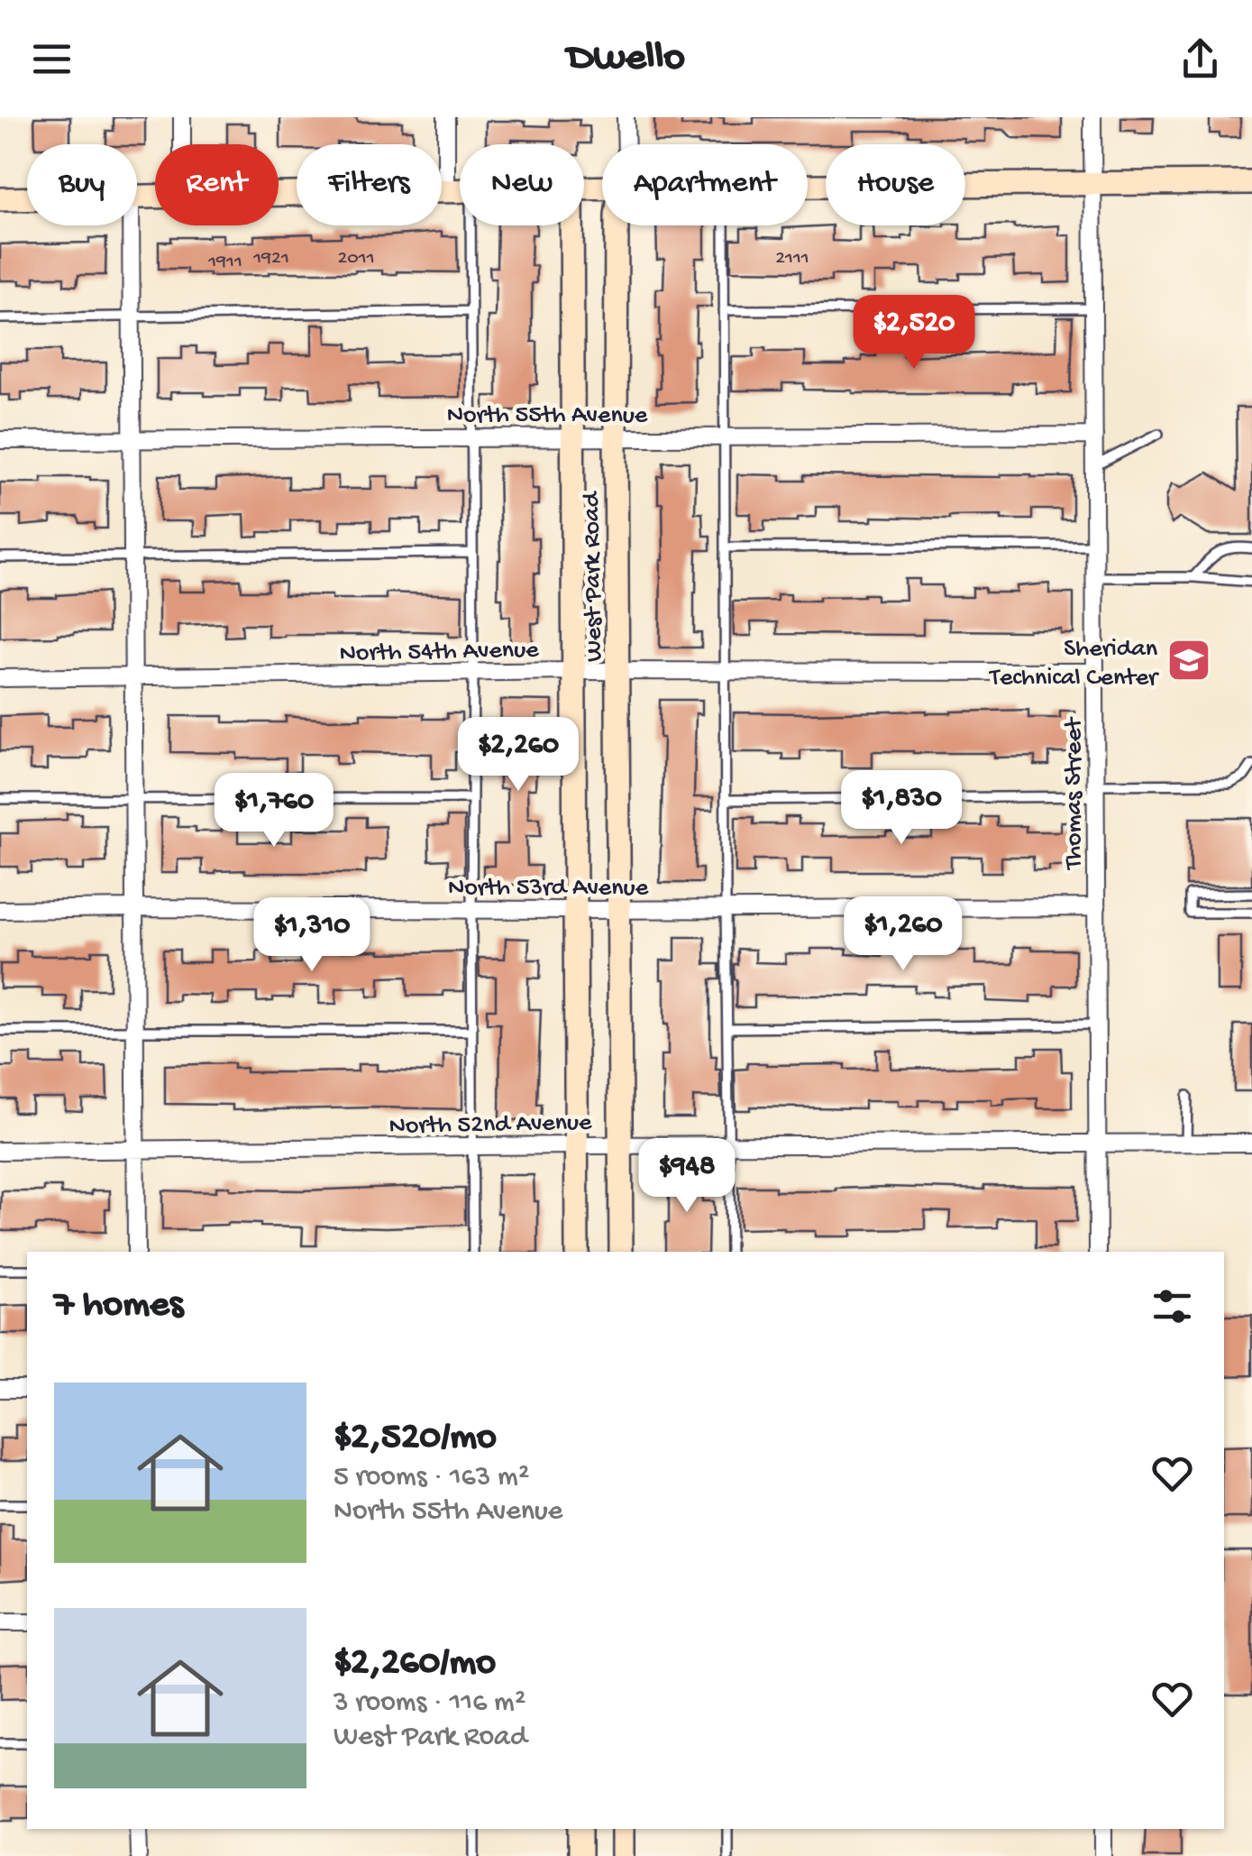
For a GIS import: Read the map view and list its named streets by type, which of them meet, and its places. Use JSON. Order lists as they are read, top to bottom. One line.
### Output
{"streets":{"street":["North 55th Avenue","West Park Road","North 54th Avenue","Thomas Street","North 53rd Avenue","North 52nd Avenue"]},"crossings":[["North 55th Avenue","West Park Road"],["North 55th Avenue","Thomas Street"],["West Park Road","North 54th Avenue"],["West Park Road","North 53rd Avenue"],["West Park Road","North 52nd Avenue"],["North 54th Avenue","Thomas Street"],["Thomas Street","North 53rd Avenue"],["Thomas Street","North 52nd Avenue"]],"places":{"school or university":["Sheridan Technical Center"]},"house_numbers":["1921","2011","2111","1911"],"page":{"header":"Dwello","chip":["Buy","Rent","Filters","New","Apartment","House"],"price":["$2,520","$2,260","$1,830","$1,760","$1,260","$1,310","$948"],"heading":"7 homes","list":[{"name":"$2,520/mo","note":"5 rooms · 163 m² · North 55th Avenue"},{"name":"$2,260/mo","note":"3 rooms · 116 m² · West Park Road"}]}}
